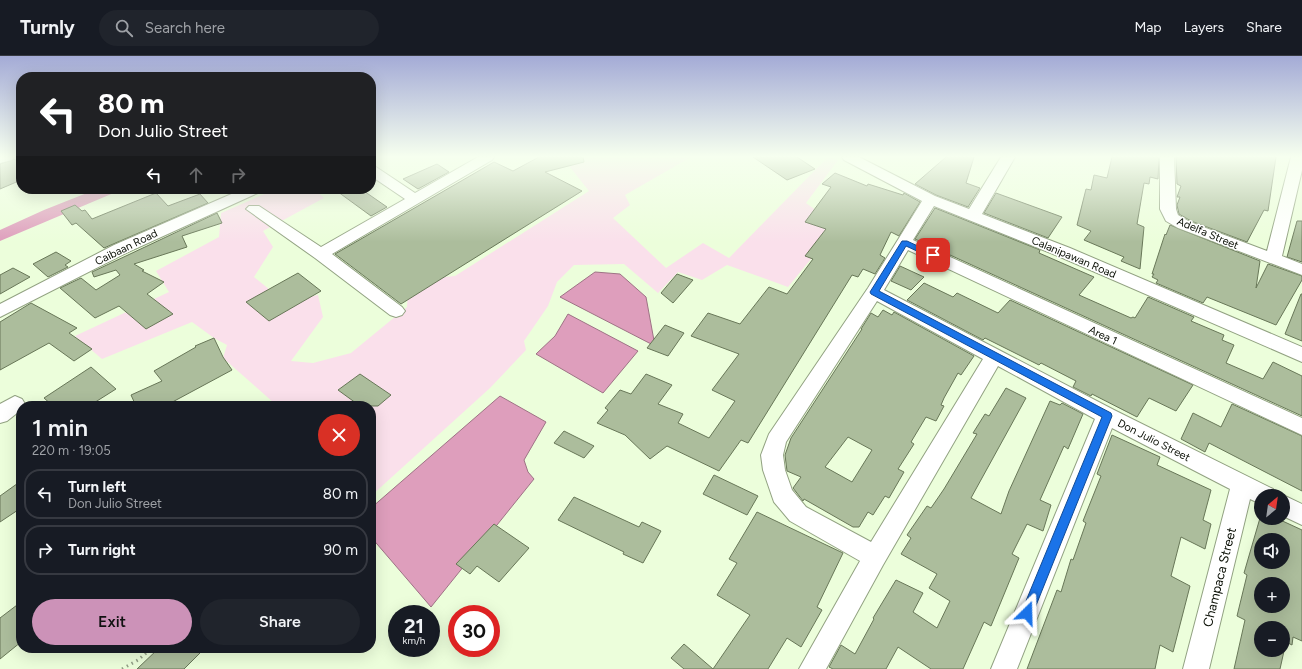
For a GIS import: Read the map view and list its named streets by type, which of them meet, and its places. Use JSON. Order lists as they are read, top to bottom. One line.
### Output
{"streets":{"street":["Adelfa Street","Caibaan Road","Calanipawan Road","Area 1","Don Julio Street","Champaca Street"]},"crossings":[["Don Julio Street","Champaca Street"]],"north":"top right","page":{"header":"Turnly","search":"Search here","nav":["Map","Layers","Share"],"turn":["80 m","Don Julio Street"],"heading":["1 min","220 m · 19:05"],"list":[{"name":"Turn left","note":"Don Julio Street","value":"80 m"},{"name":"Turn right","value":"90 m"}],"map_buttons":["+","−"],"buttons":["Exit","Share"],"speed":"21 km/h","limit":"30"}}
